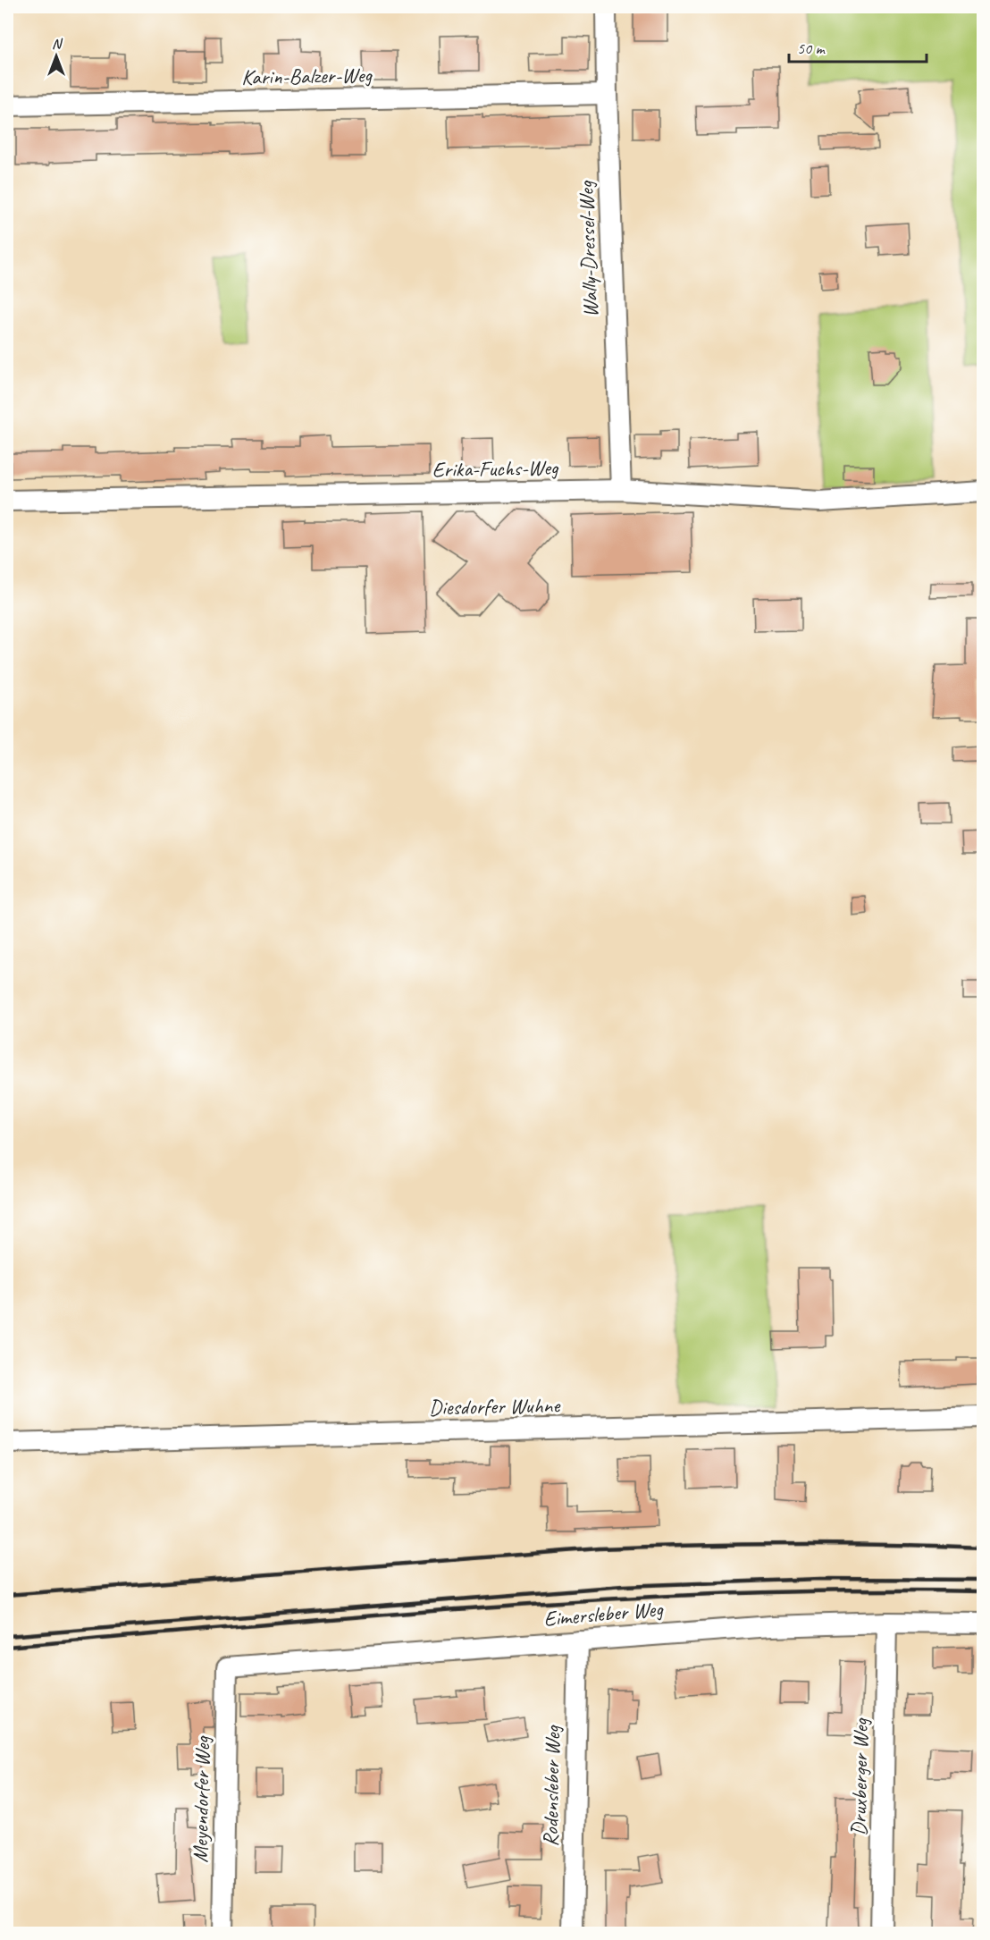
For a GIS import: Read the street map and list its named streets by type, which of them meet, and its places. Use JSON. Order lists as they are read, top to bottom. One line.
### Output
{"streets":{"street":["Karin-Balzer-Weg","Wally-Dressel-Weg","Erika-Fuchs-Weg","Diesdorfer Wuhne","Eimersleber Weg","Druxberger Weg","Rodensleber Weg","Meyendorfer Weg"]},"crossings":[["Karin-Balzer-Weg","Wally-Dressel-Weg"],["Wally-Dressel-Weg","Erika-Fuchs-Weg"],["Eimersleber Weg","Druxberger Weg"],["Eimersleber Weg","Rodensleber Weg"],["Eimersleber Weg","Meyendorfer Weg"]],"scale_bar":"50 m","north":"top"}
